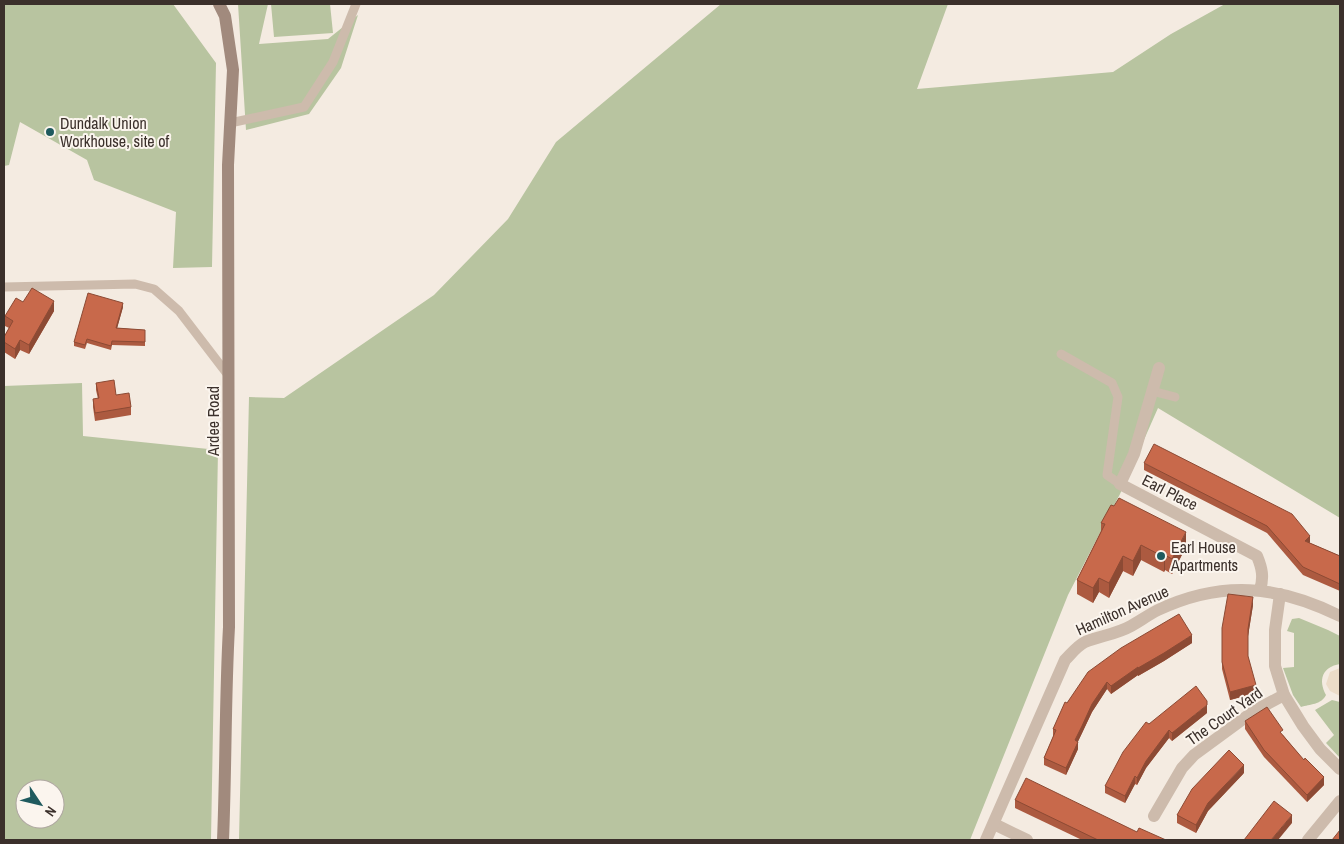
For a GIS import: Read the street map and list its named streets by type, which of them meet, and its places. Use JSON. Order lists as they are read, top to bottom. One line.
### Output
{"streets":{"main road":["Ardee Road"],"street":["Earl Place","Hamilton Avenue","The Court Yard"]},"crossings":[["Earl Place","Hamilton Avenue"]],"places":["Dundalk Union Workhouse, site of","Earl House Apartments"],"north":"bottom right"}
